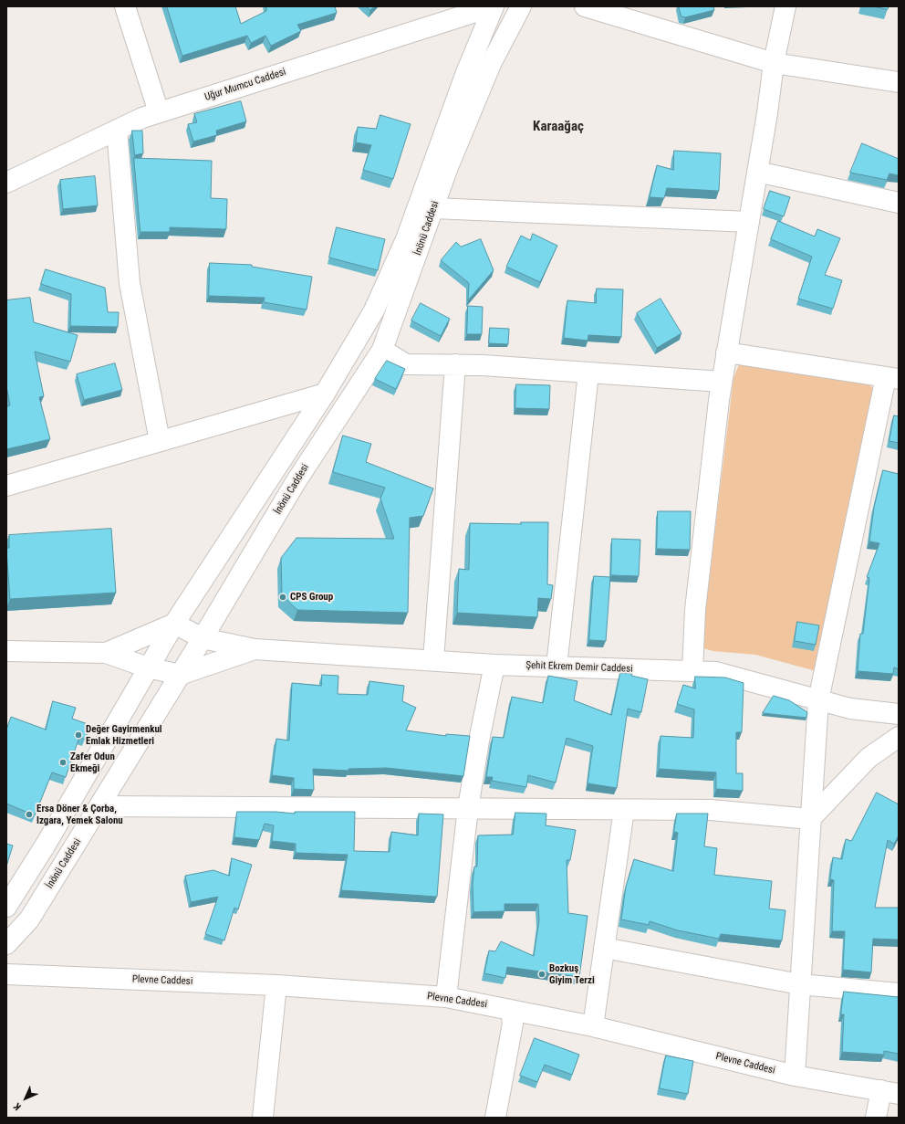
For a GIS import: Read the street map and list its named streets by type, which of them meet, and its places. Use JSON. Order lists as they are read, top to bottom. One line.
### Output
{"streets":{"street":["Uğur Mumcu Caddesi","İnönü Caddesi","Şehit Ekrem Demir Caddesi","Plevne Caddesi"]},"crossings":[["Uğur Mumcu Caddesi","İnönü Caddesi"],["İnönü Caddesi","Şehit Ekrem Demir Caddesi"]],"districts":["Karaağaç"],"places":["CPS Group","Değer Gayirmenkul Emlak Hizmetleri","Zafer Odun Ekmeği","Ersa Döner & Çorba, Izgara, Yemek Salonu","Bozkuş Giyim Terzi"],"north":"bottom left"}
